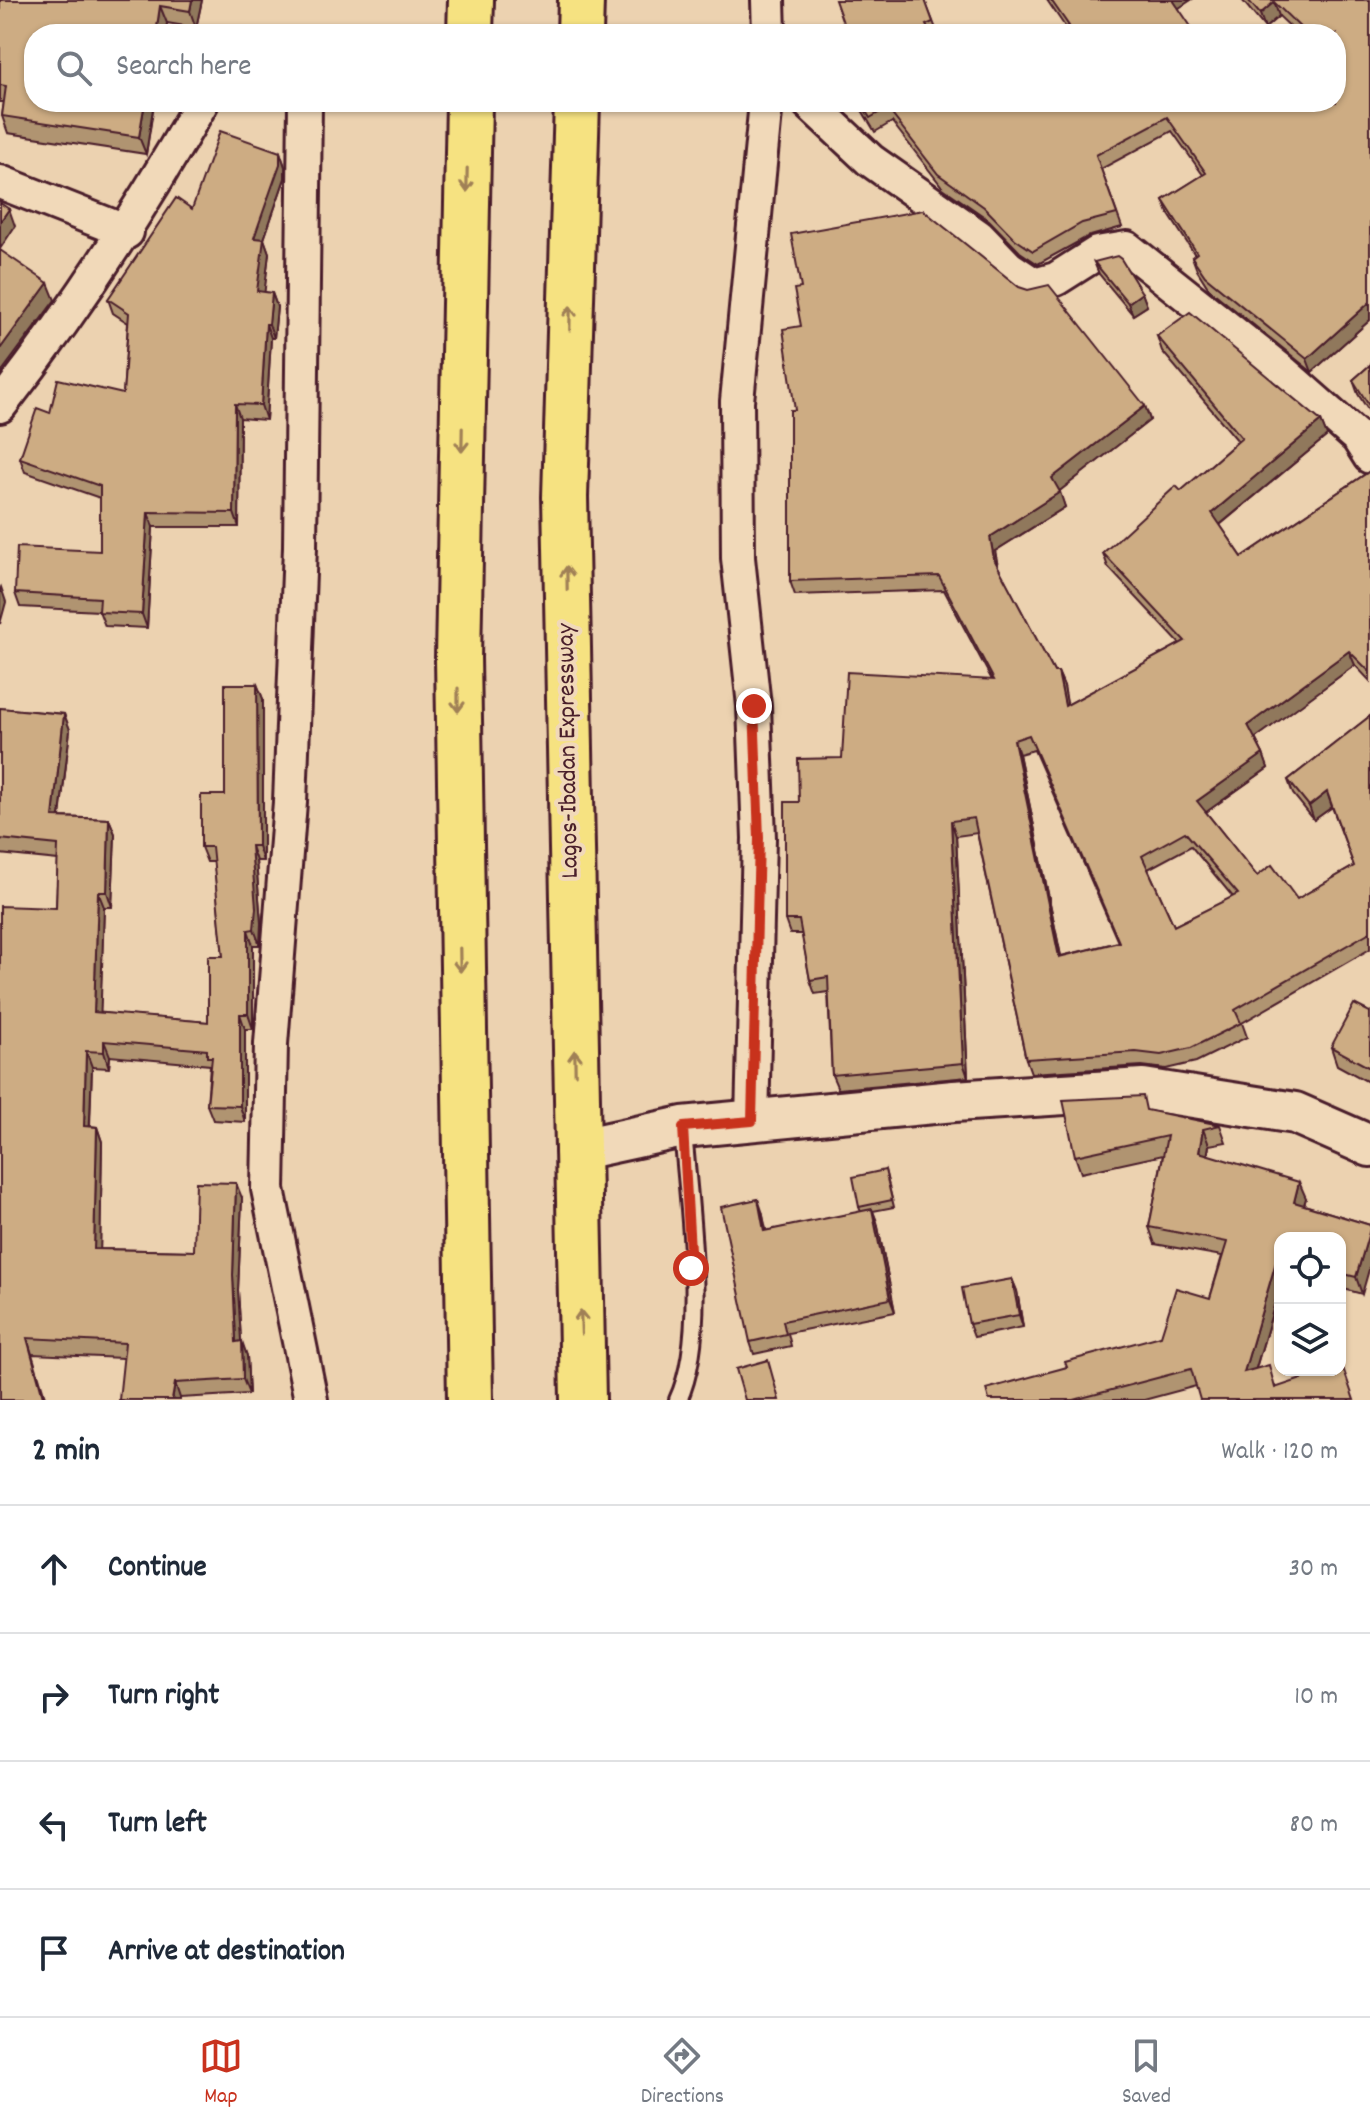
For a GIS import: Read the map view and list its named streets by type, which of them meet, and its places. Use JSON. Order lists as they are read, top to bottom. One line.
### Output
{"streets":{"highway":["Lagos-Ibadan Expressway"]},"page":{"search":"Search here","heading":["2 min","Walk · 120 m"],"list":[["Continue","30 m"],["Turn right","10 m"],["Turn left","80 m"],"Arrive at destination"],"nav":["Map","Directions","Saved"]}}
